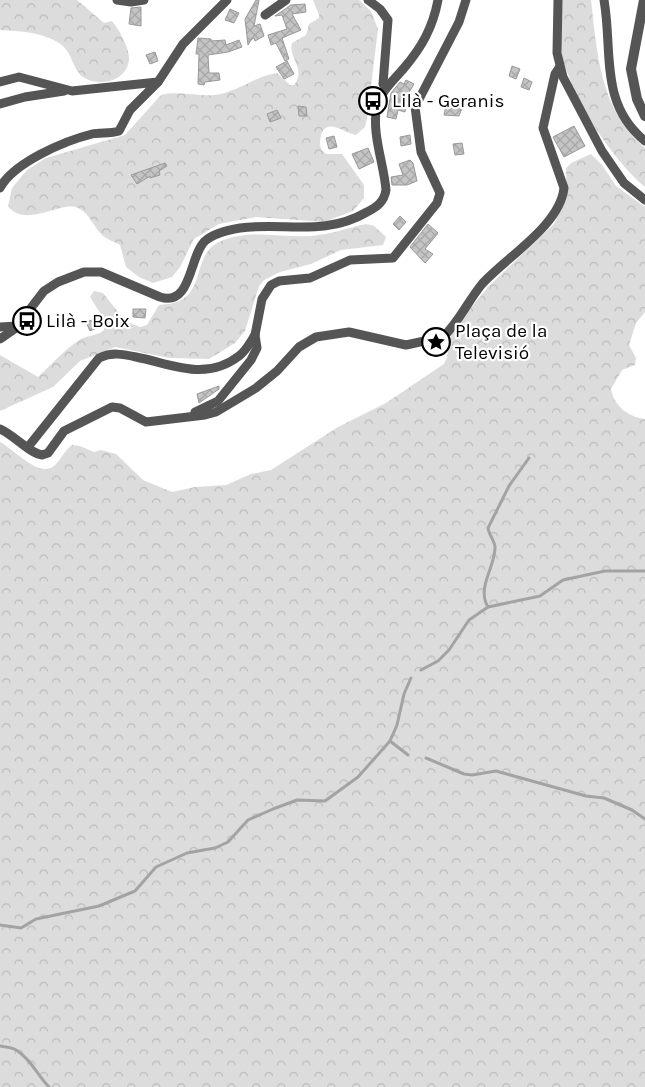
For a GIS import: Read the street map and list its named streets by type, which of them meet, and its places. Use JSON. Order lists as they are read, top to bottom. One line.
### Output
{"places":{"bus stop":["Lilà - Geranis","Lilà - Boix"],"place":["Plaça de la Televisió"]}}
